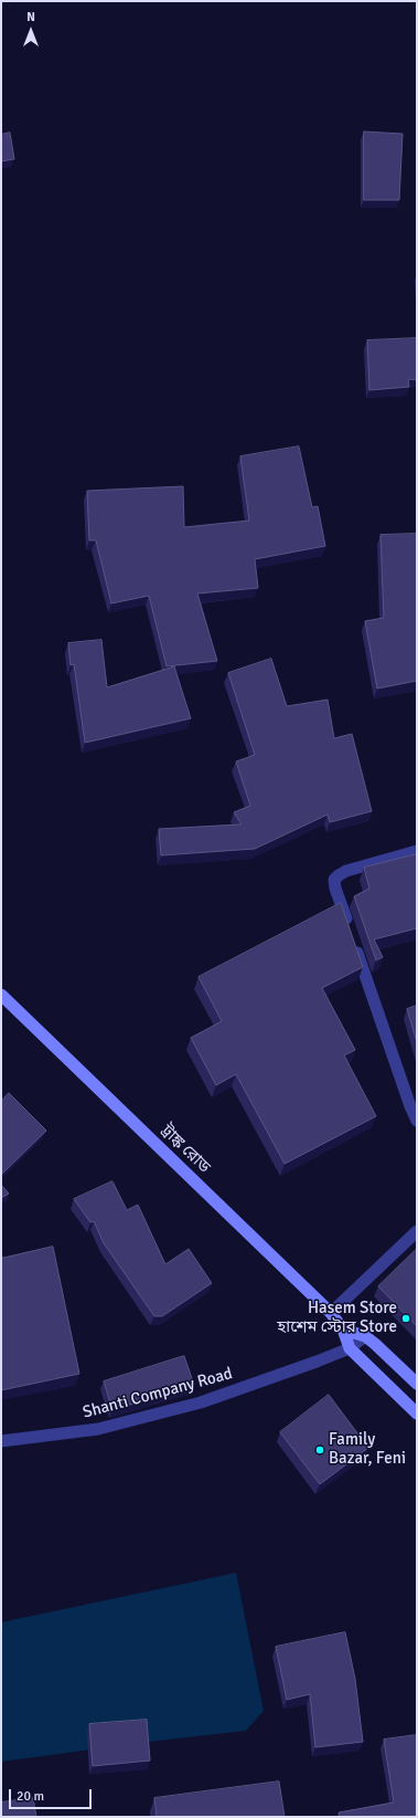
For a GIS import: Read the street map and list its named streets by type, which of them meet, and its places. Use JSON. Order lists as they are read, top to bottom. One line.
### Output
{"streets":{"main road":["ট্রাঙ্ক রোড"],"street":["Shanti Company Road"]},"crossings":[["ট্রাঙ্ক রোড","Shanti Company Road"]],"places":["Hasem Store হাশেম স্টোর Store","Family Bazar, Feni"],"scale_bar":"20 m","north":"top"}
